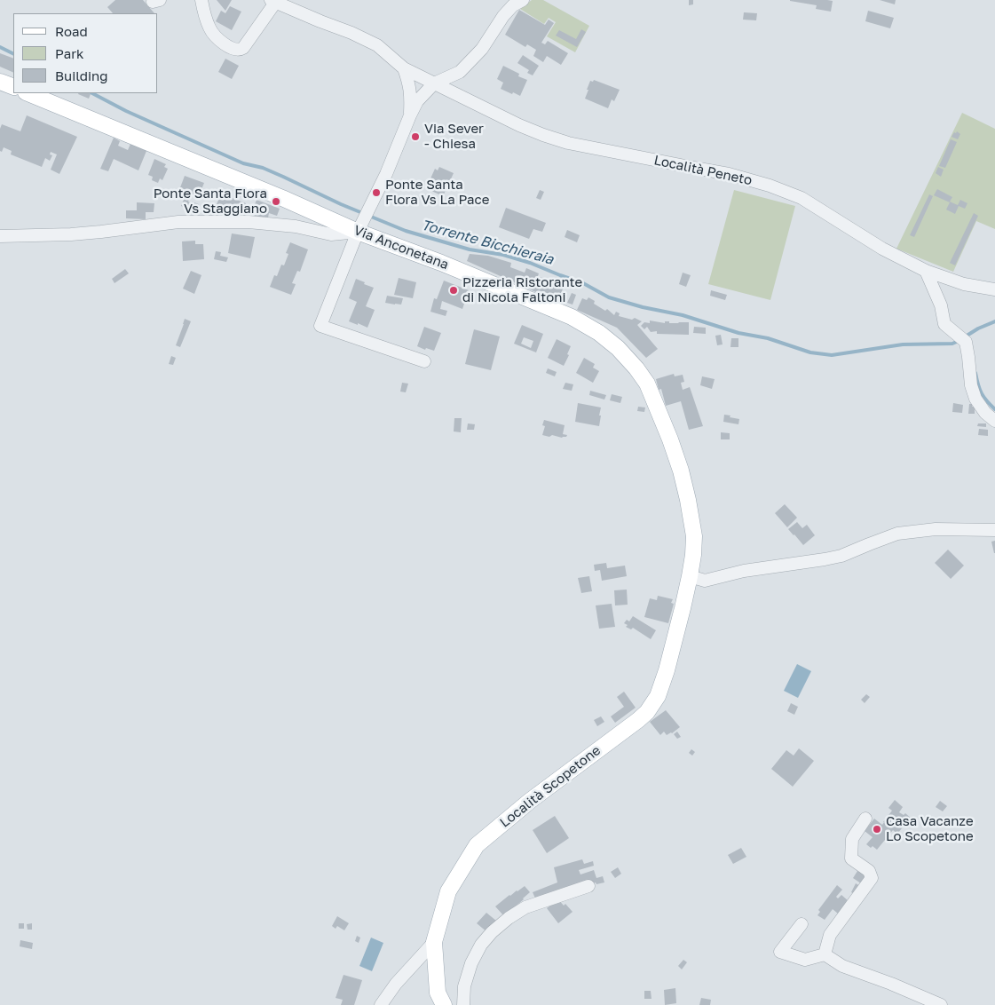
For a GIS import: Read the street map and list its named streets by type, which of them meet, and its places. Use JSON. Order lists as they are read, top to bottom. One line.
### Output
{"streets":{"main road":["Via Anconetana","Località Scopetone"],"street":["Località Peneto"]},"crossings":[["Via Anconetana","Località Scopetone"]],"water":["Torrente Bicchieraia"],"places":["Via Sever - Chiesa","Ponte Santa Flora Vs La Pace","Ponte Santa Flora Vs Staggiano","Pizzeria Ristorante di Nicola Faltoni","Casa Vacanze Lo Scopetone"],"legend":["Road","Park","Building"]}
